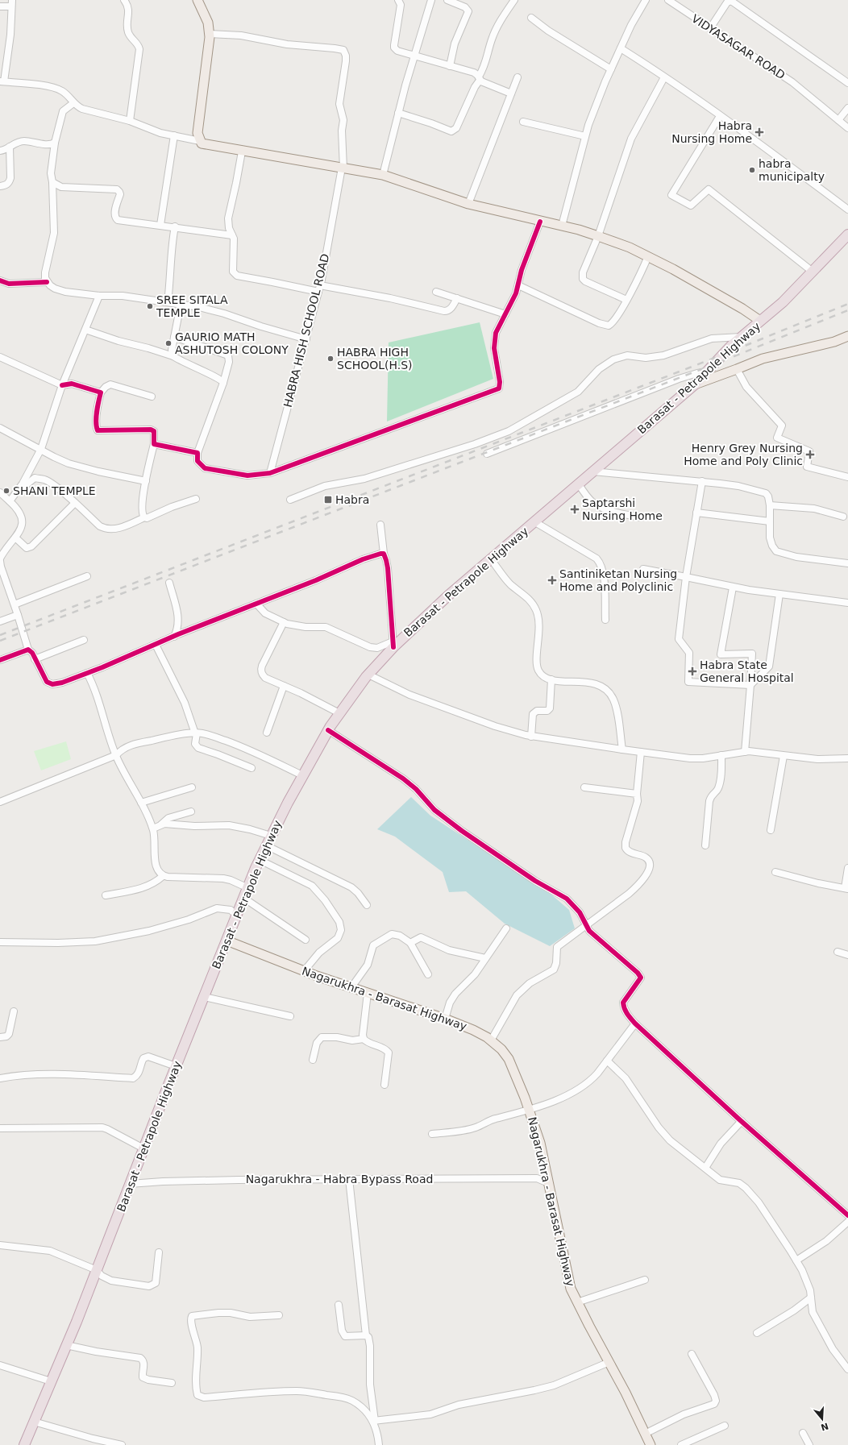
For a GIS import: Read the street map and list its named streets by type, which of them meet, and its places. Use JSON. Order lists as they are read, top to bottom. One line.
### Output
{"streets":{"highway":["Barasat - Petrapole Highway"],"main road":["Nagarukhra - Barasat Highway"],"street":["VIDYASAGAR ROAD","HABRA HISH SCHOOL ROAD","Nagarukhra - Habra Bypass Road"]},"crossings":[["Barasat - Petrapole Highway","Nagarukhra - Barasat Highway"],["Barasat - Petrapole Highway","Nagarukhra - Habra Bypass Road"],["Nagarukhra - Barasat Highway","Nagarukhra - Habra Bypass Road"]],"places":{"health":["Habra Nursing Home","Henry Grey Nursing Home and Poly Clinic","Saptarshi Nursing Home","Santiniketan Nursing Home and Polyclinic","Habra State General Hospital"],"other":["habra municipalty","SREE SITALA TEMPLE","GAURIO MATH ASHUTOSH COLONY","HABRA HIGH SCHOOL(H.S)","SHANI TEMPLE"],"transit":["Habra"]},"north":"bottom"}
